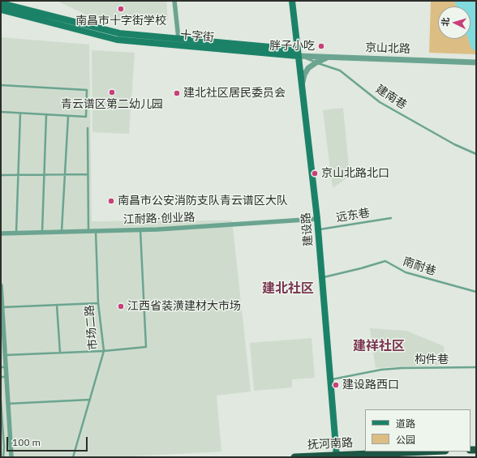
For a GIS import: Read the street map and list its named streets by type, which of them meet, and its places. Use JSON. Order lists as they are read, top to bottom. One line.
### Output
{"streets":{"highway":["抚河南路"],"main road":["十字街","建设路"],"street":["京山北路","江耐路·创业路"],"lane":["建南巷","远东巷","南耐巷","市场二路","构件巷"]},"crossings":[["十字街","京山北路"],["十字街","建南巷"],["十字街","建设路"],["京山北路","建南巷"],["京山北路","建设路"],["建南巷","建设路"],["远东巷","建设路"],["江耐路·创业路","建设路"],["江耐路·创业路","市场二路"],["建设路","南耐巷"],["建设路","构件巷"],["建设路","抚河南路"]],"districts":["建北社区","建祥社区"],"places":["南昌市十字街学校","胖子小吃","青云谱区第二幼儿园","建北社区居民委员会","京山北路北口","南昌市公安消防支队青云谱区大队","江西省装潢建材大市场","建设路西口"],"legend":["道路","公园"],"scale_bar":"100 m","north":"left"}
